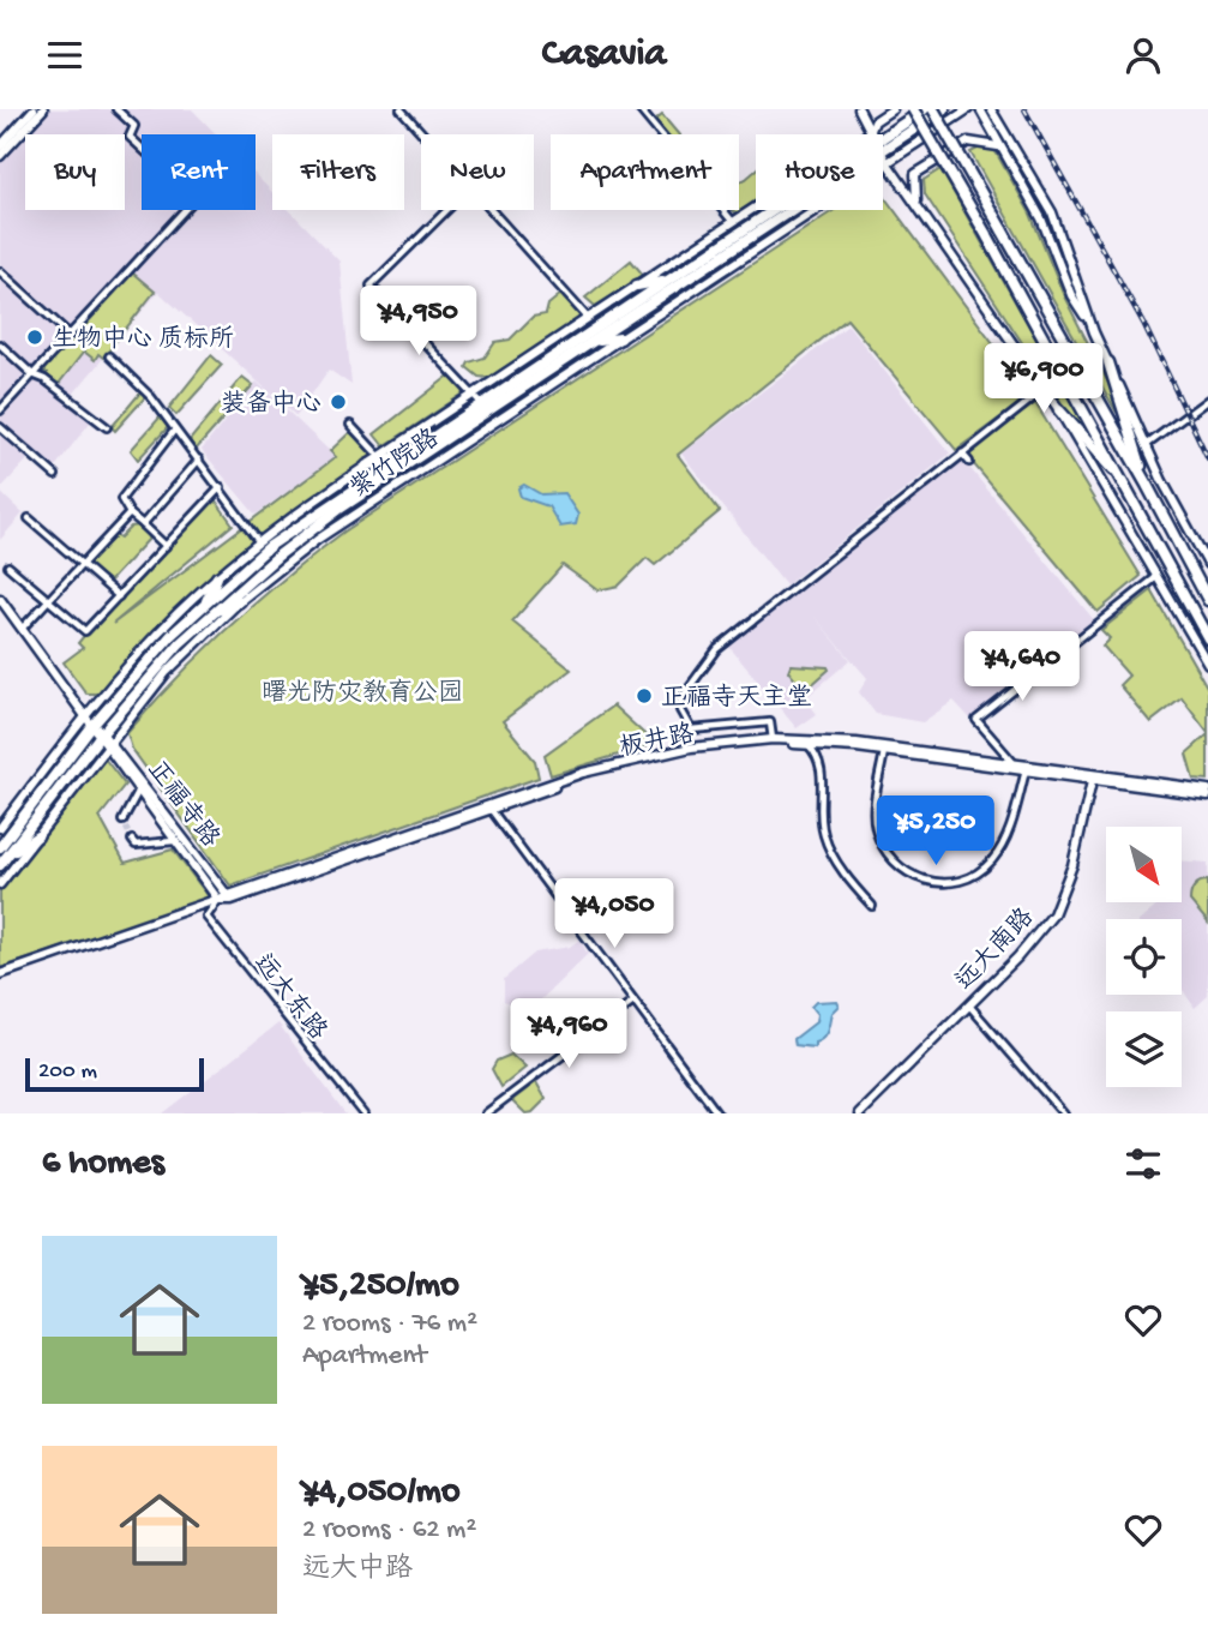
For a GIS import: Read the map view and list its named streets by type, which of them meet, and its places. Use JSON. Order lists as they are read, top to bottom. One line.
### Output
{"streets":{"main road":["紫竹院路"],"street":["板井路","正福寺路","远大南路","远大东路"]},"crossings":[["紫竹院路","正福寺路"],["板井路","正福寺路"],["板井路","远大南路"],["板井路","远大东路"],["正福寺路","远大东路"]],"parks":["曙光防灾教育公园"],"places":["生物中心 质标所","装备中心","正福寺天主堂"],"scale_bar":"200 m","north":"bottom right","page":{"header":"Casavia","chip":["Buy","Rent","Filters","New","Apartment","House"],"price":["¥4,950","¥6,900","¥4,640","¥5,250","¥4,050","¥4,960"],"scale":"200 m","heading":"6 homes","list":[{"name":"¥5,250/mo","note":"2 rooms · 76 m² · Apartment"},{"name":"¥4,050/mo","note":"2 rooms · 62 m² · 远大中路"}]}}
